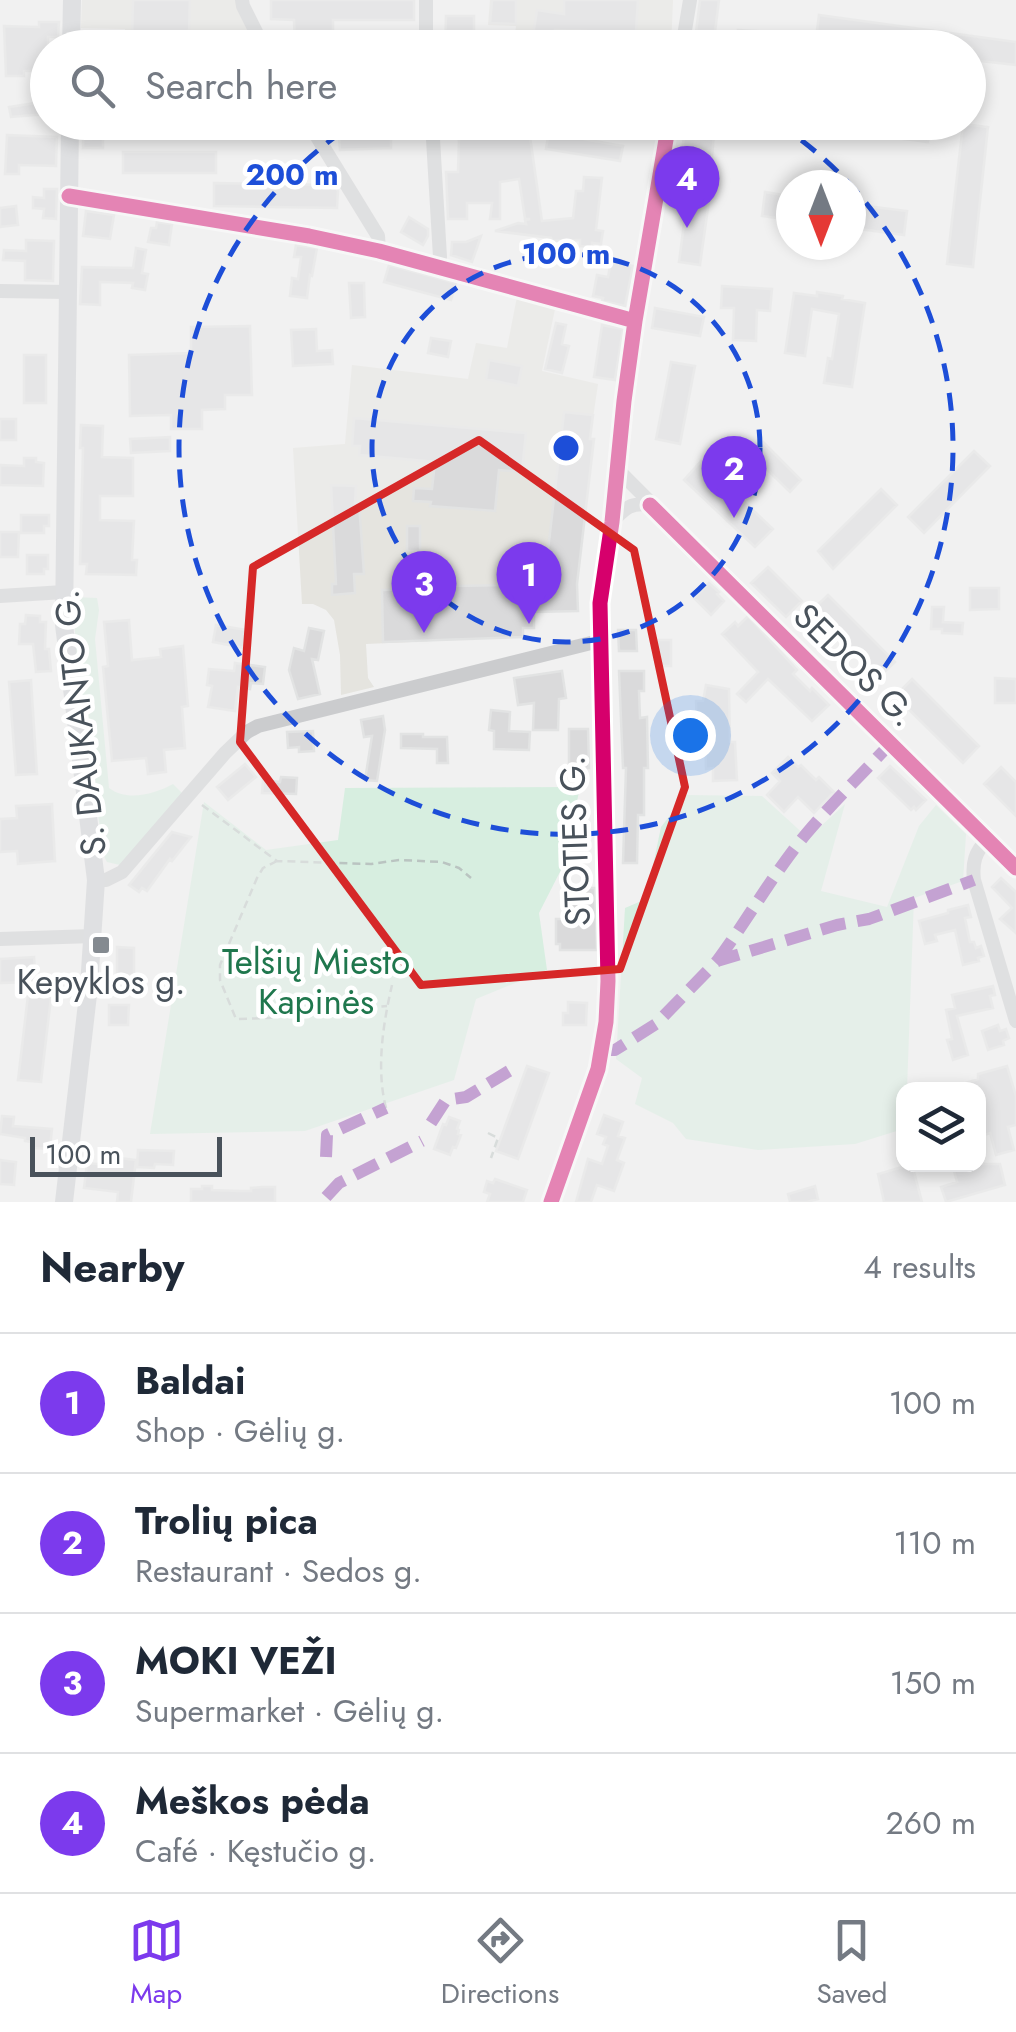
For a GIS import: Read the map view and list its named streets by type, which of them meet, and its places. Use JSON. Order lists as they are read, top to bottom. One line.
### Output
{"streets":{"main road":["S. DAUKANTO G."],"street":["SEDOS G.","STOTIES G."]},"crossings":[["SEDOS G.","STOTIES G."]],"parks":["Telšių Miesto Kapinės"],"places":{"transit":["Kepyklos g."]},"scale_bar":"100 m","north":"bottom","page":{"search":"Search here","pins":["4","2","1","3"],"scale":"100 m","heading":["Nearby","4 results"],"list":[{"mark":"1","name":"Baldai","note":"Shop · Gėlių g.","value":"100 m"},{"mark":"2","name":"Trolių pica","note":"Restaurant · Sedos g.","value":"110 m"},{"mark":"3","name":"MOKI VEŽI","note":"Supermarket · Gėlių g.","value":"150 m"},{"mark":"4","name":"Meškos pėda","note":"Café · Kęstučio g.","value":"260 m"}],"nav":["Map","Directions","Saved"]},"rings":["200 m","100 m"]}
